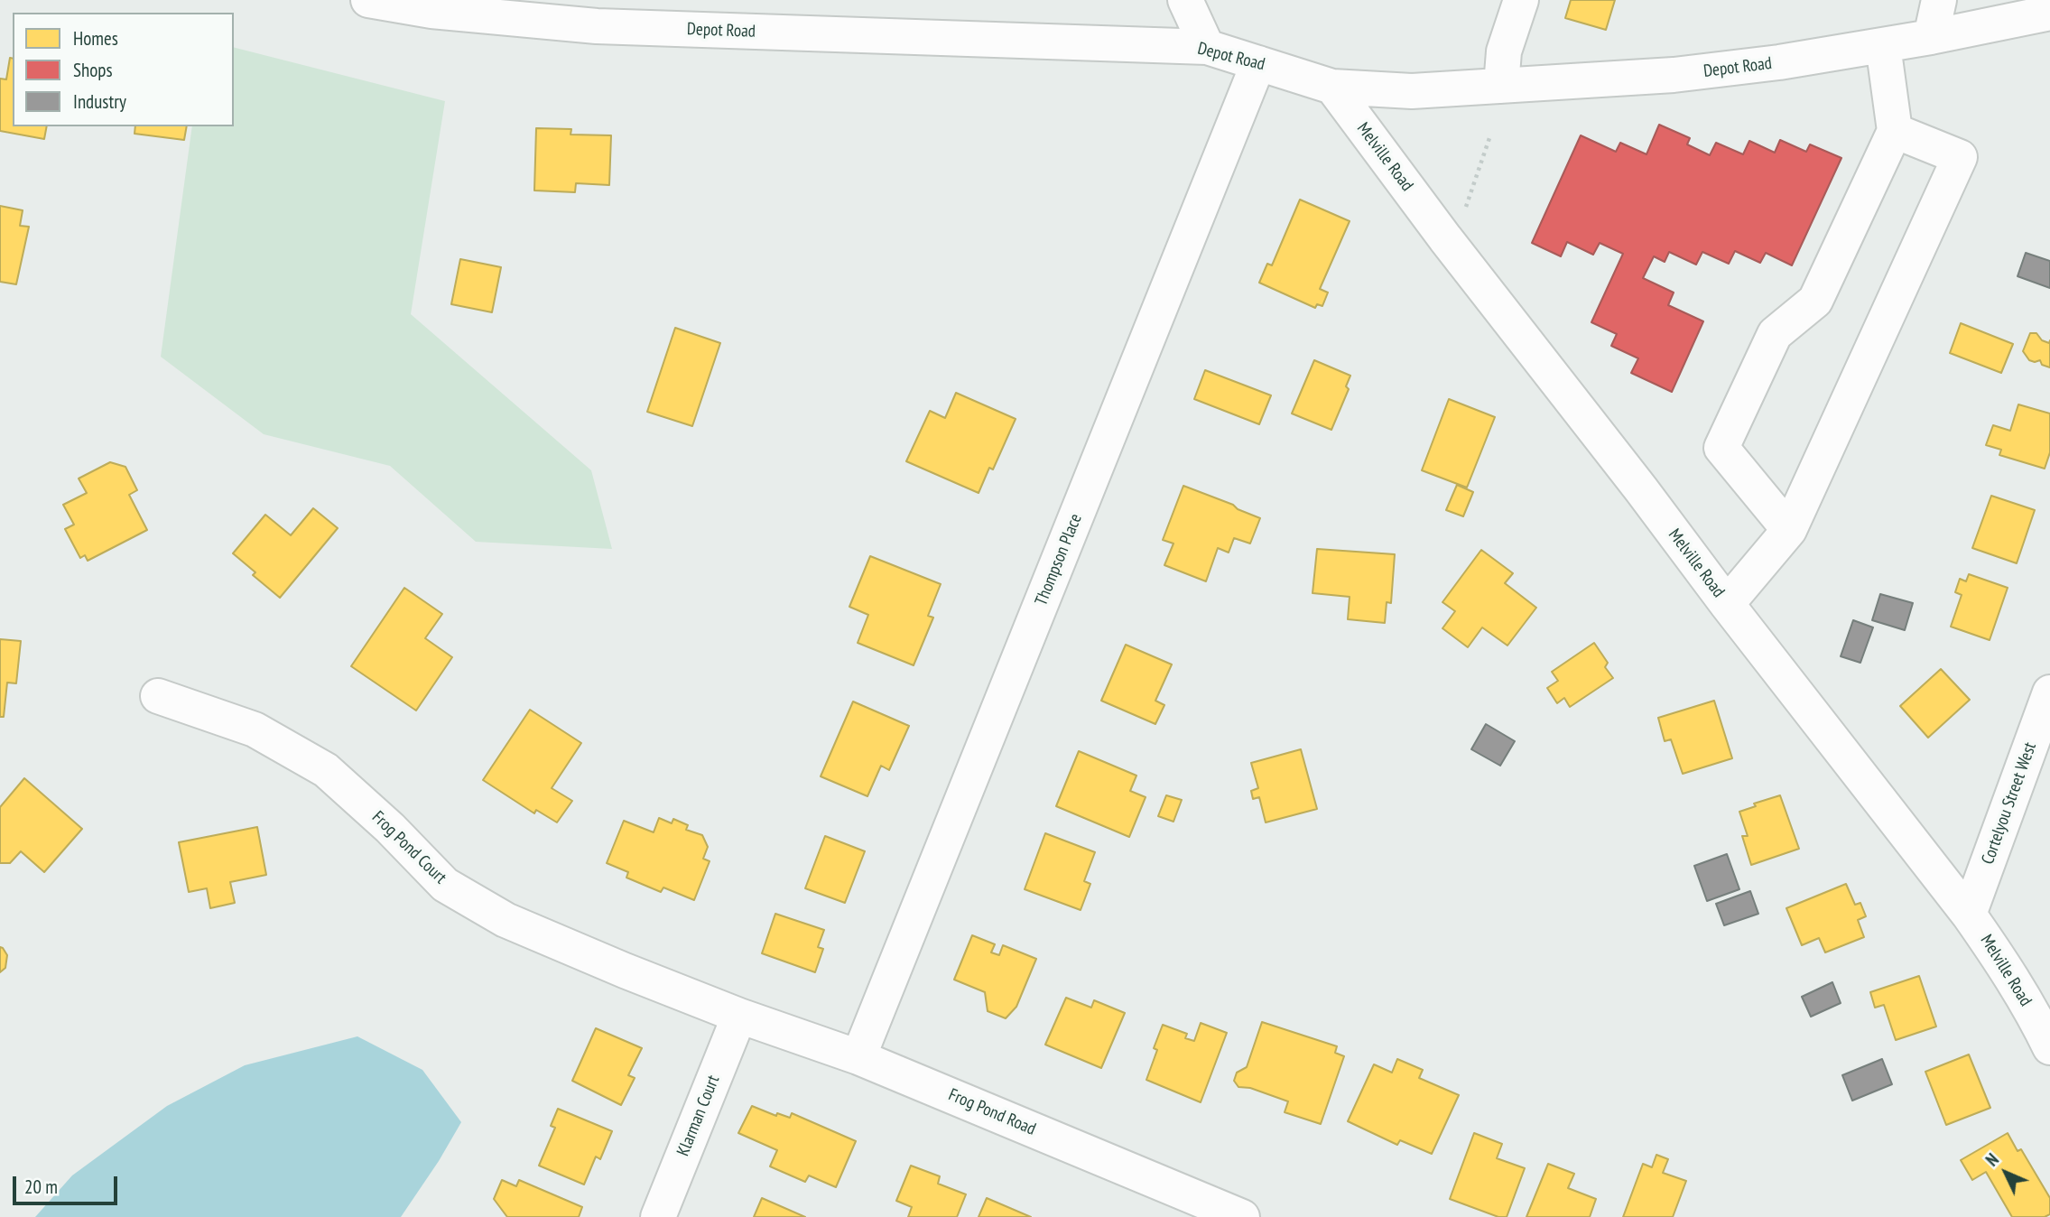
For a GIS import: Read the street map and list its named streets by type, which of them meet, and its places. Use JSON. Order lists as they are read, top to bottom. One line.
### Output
{"streets":{"street":["Depot Road","Melville Road","Thompson Place","Cortelyou Street West","Frog Pond Court","Frog Pond Road","Klarman Court"]},"crossings":[["Depot Road","Melville Road"],["Depot Road","Thompson Place"],["Melville Road","Cortelyou Street West"],["Thompson Place","Frog Pond Road"],["Frog Pond Court","Frog Pond Road"],["Frog Pond Court","Klarman Court"],["Frog Pond Road","Klarman Court"]],"legend":["Homes","Shops","Industry"],"scale_bar":"20 m","north":"top left"}
